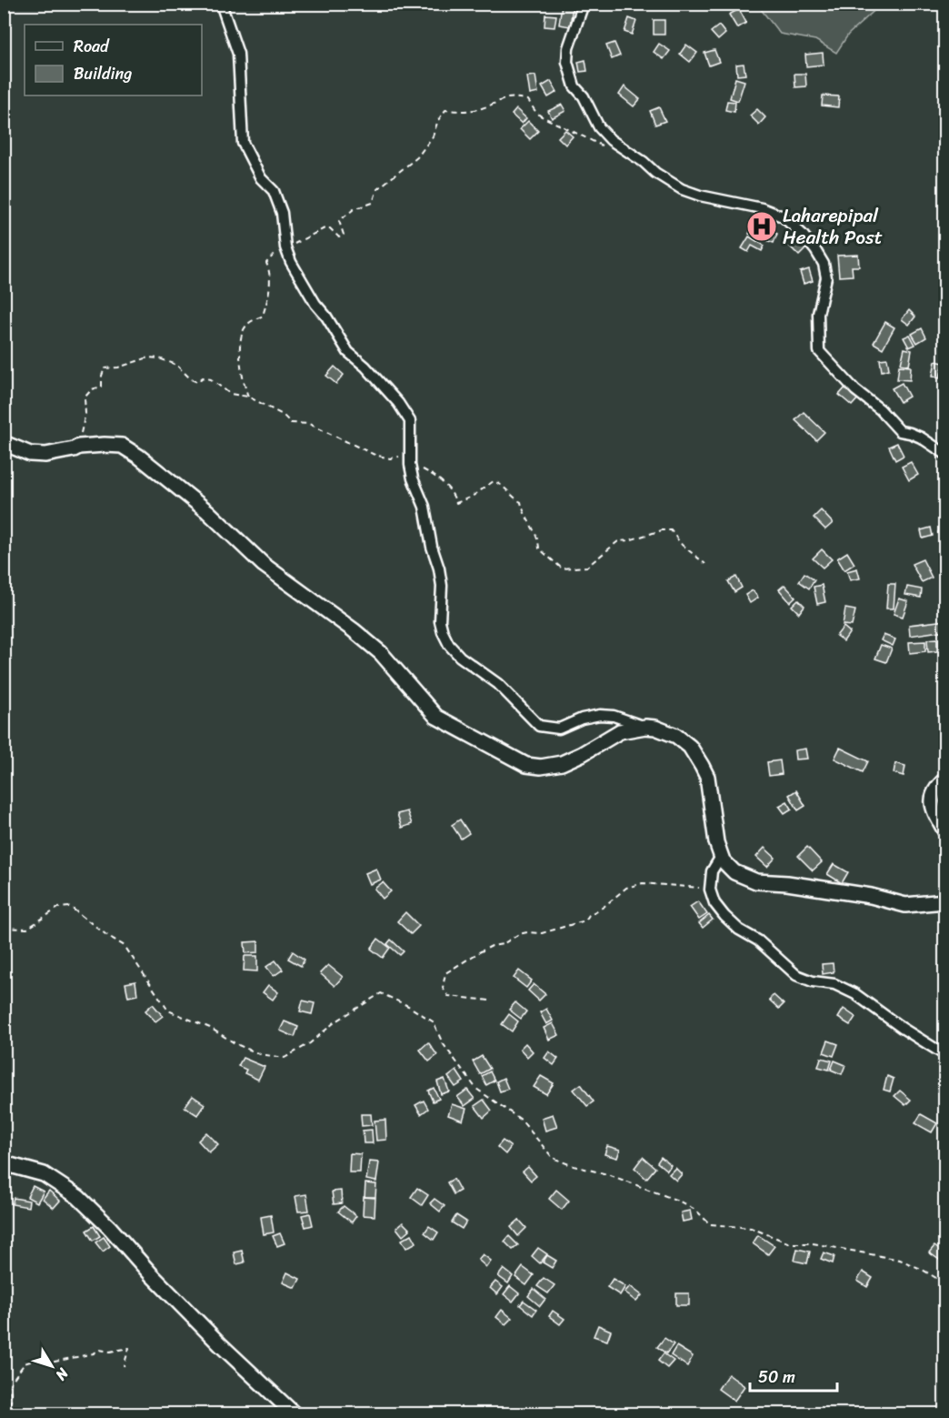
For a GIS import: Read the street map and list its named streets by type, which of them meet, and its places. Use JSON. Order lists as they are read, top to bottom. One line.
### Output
{"places":{"hospital":["Laharepipal Health Post"]},"legend":["Road","Building"],"scale_bar":"50 m","north":"bottom right"}
